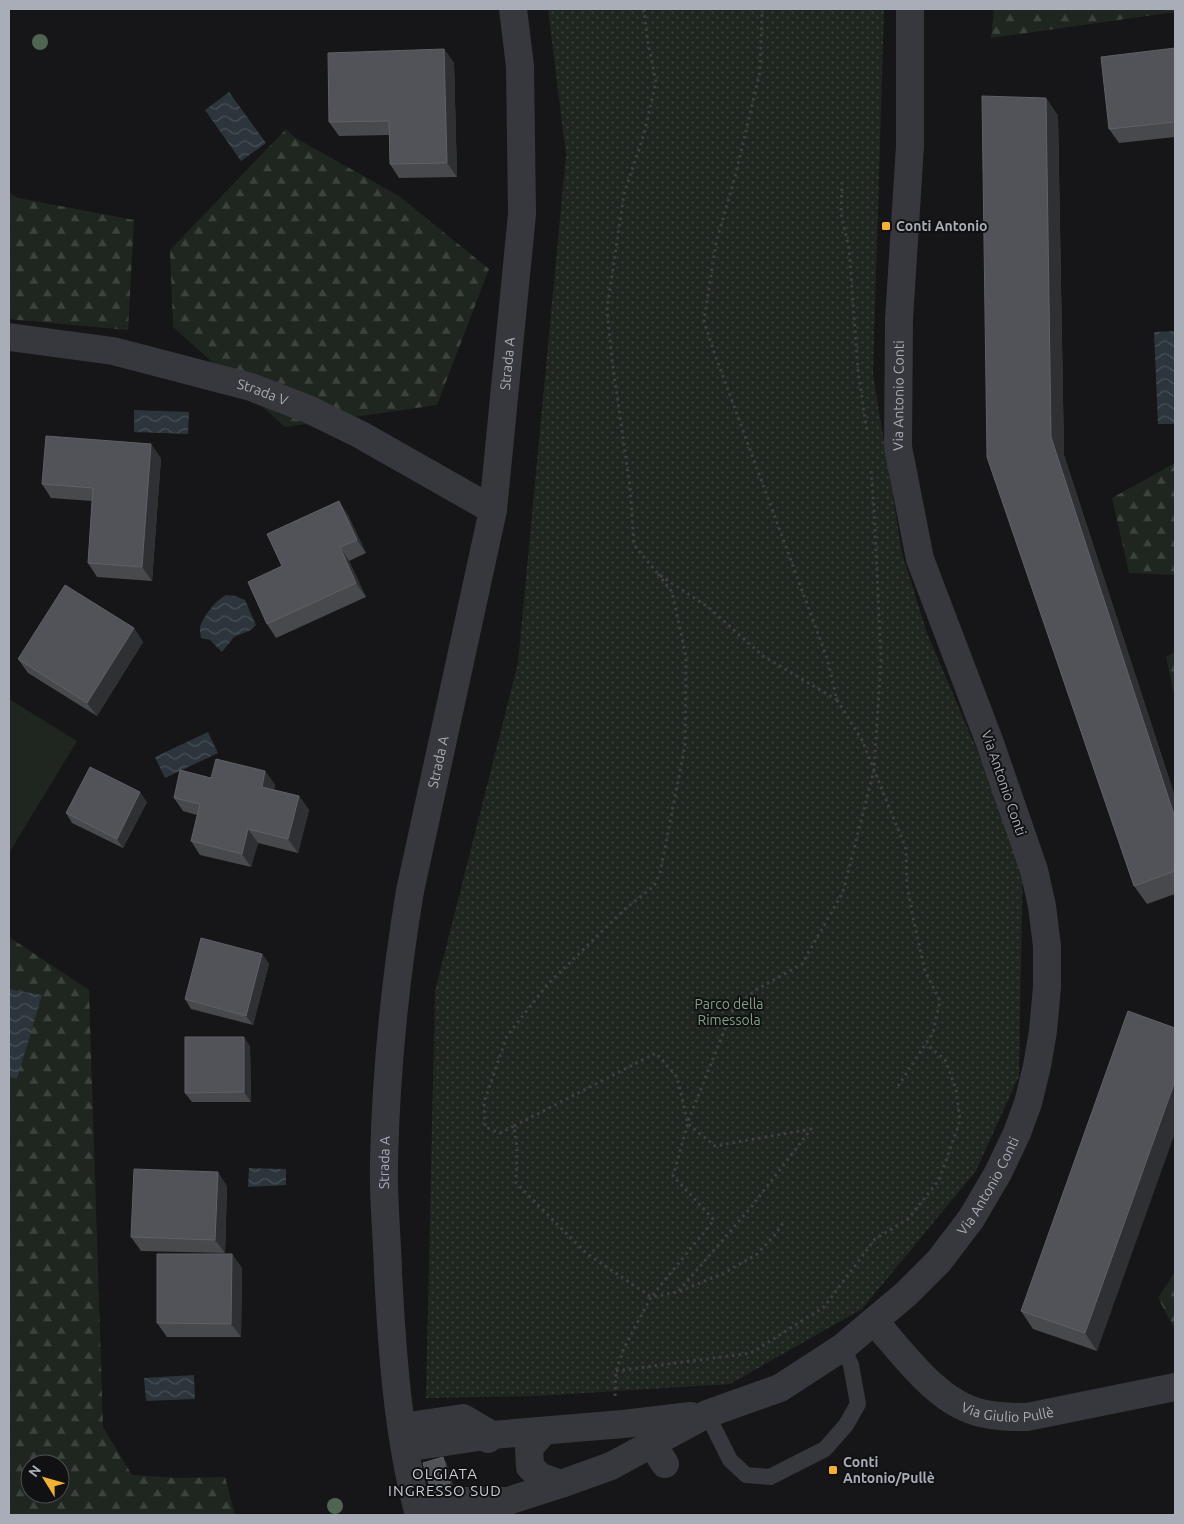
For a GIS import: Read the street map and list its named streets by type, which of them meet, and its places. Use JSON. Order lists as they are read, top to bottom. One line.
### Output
{"streets":{"street":["Strada A","Strada V","Via Antonio Conti","Via Giulio Pullè"]},"crossings":[["Strada A","Strada V"],["Via Antonio Conti","Via Giulio Pullè"]],"districts":["OLGIATA INGRESSO SUD"],"parks":["Parco della Rimessola"],"places":{"transit":["Conti Antonio","Conti Antonio/Pullè"]},"north":"top left"}
